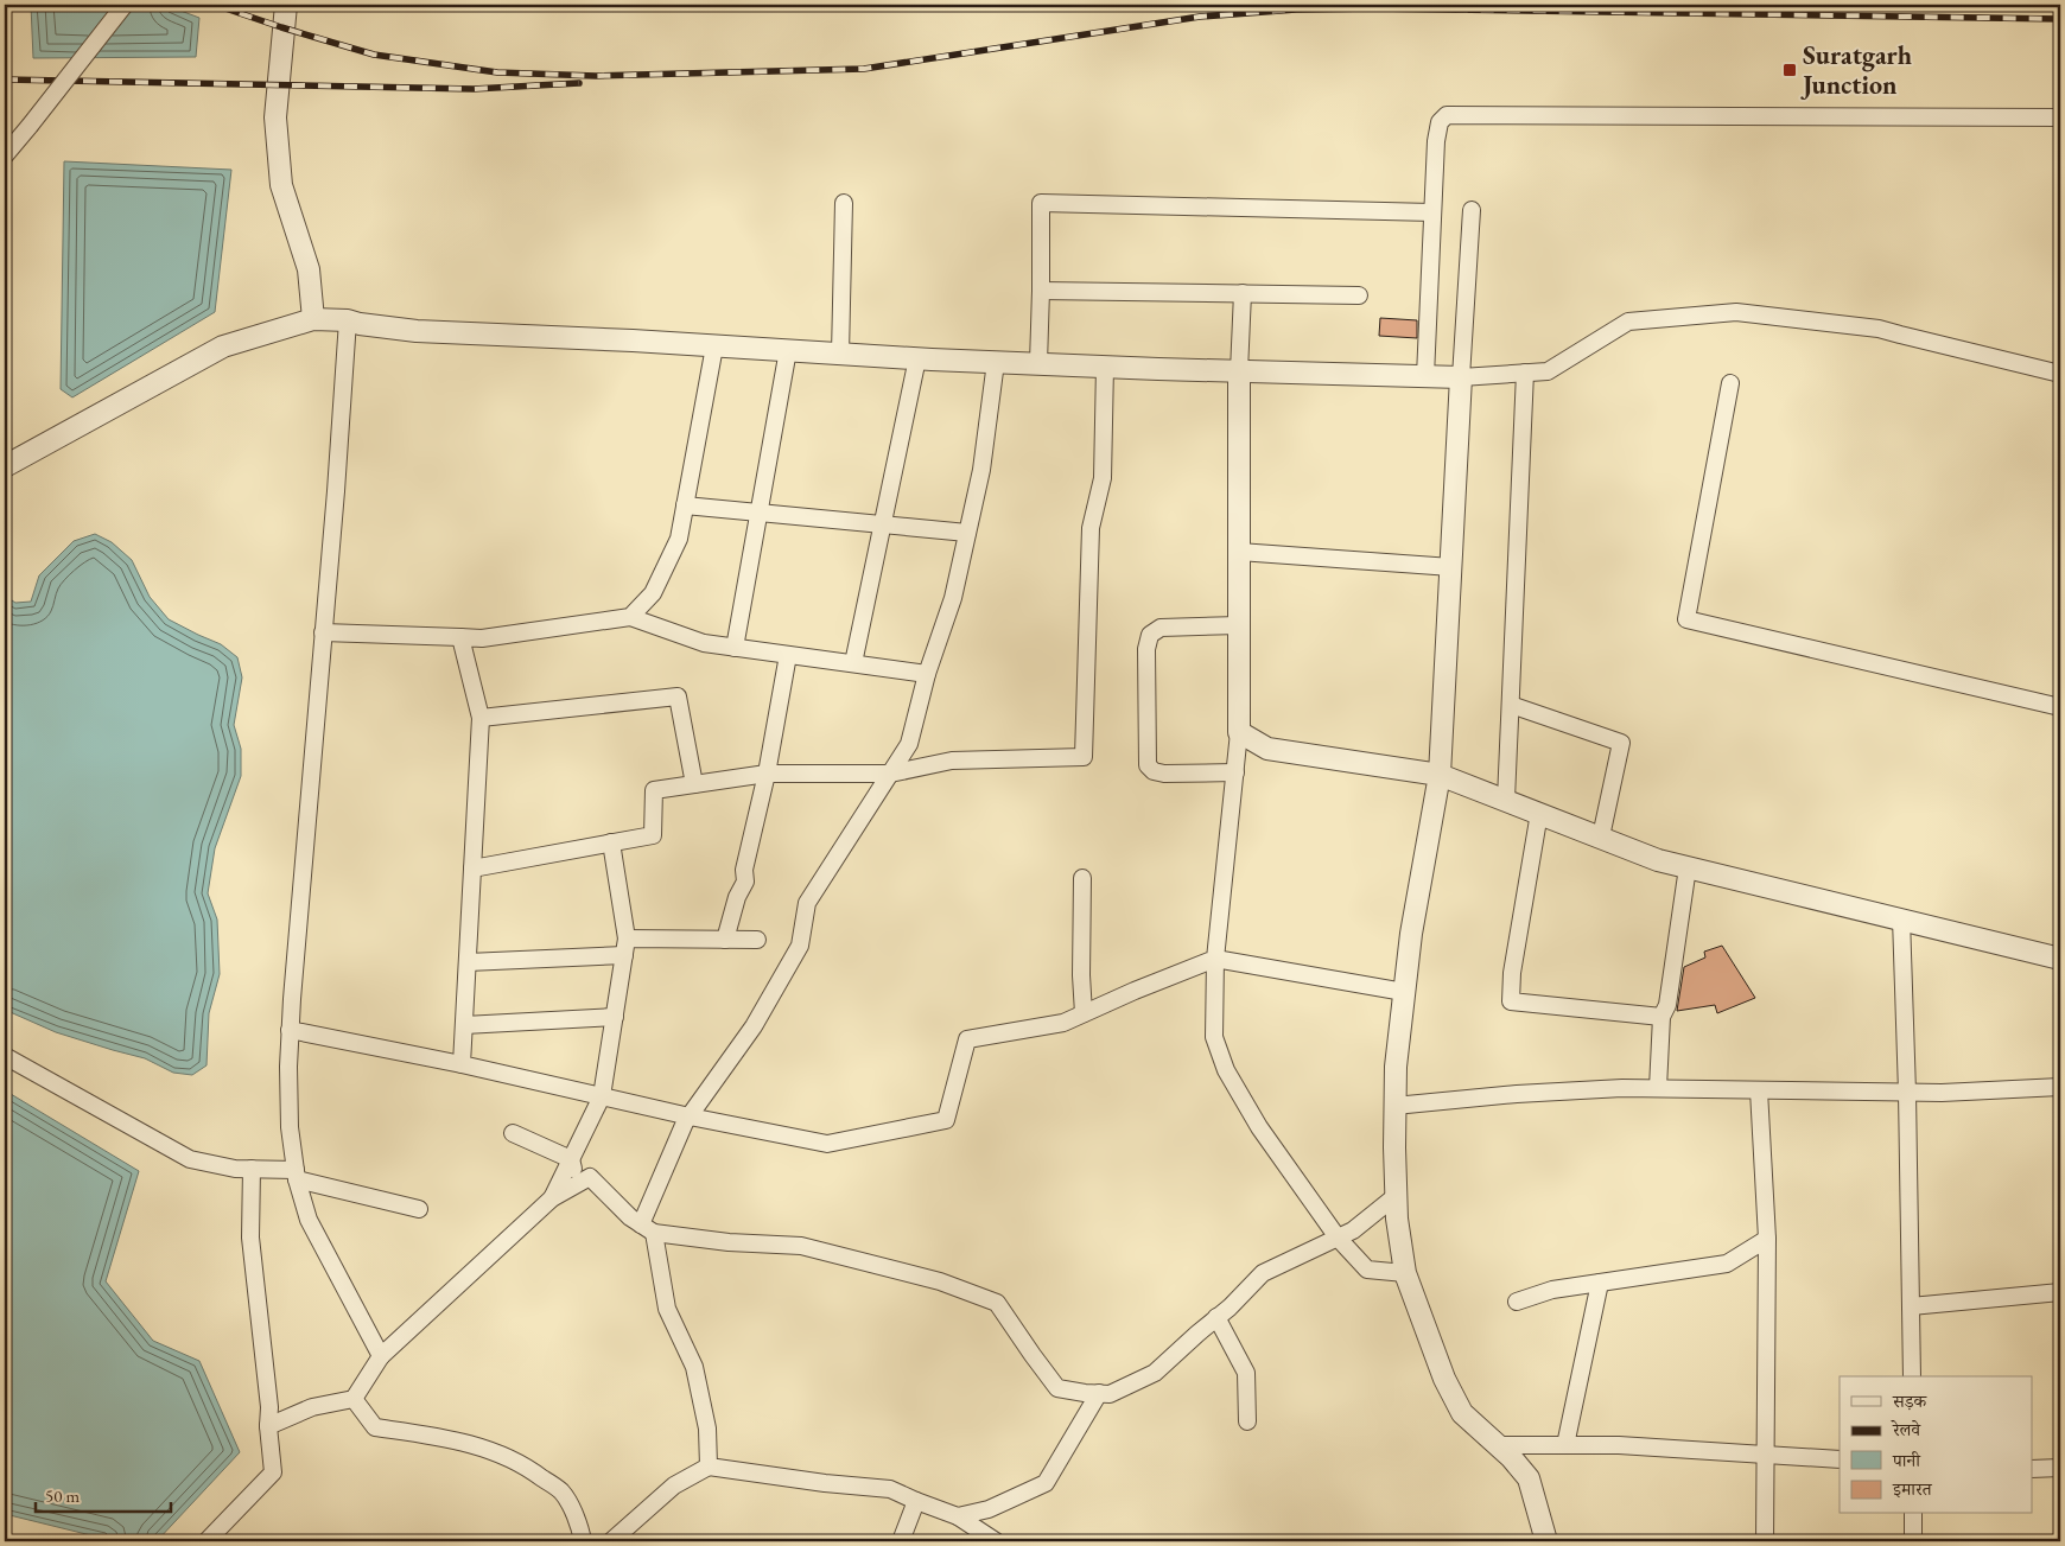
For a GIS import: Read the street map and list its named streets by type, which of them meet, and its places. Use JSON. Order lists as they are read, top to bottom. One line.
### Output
{"places":{"transit":["Suratgarh Junction"]},"legend":["सड़क","रेलवे","पानी","इमारत"],"scale_bar":"50 m"}
